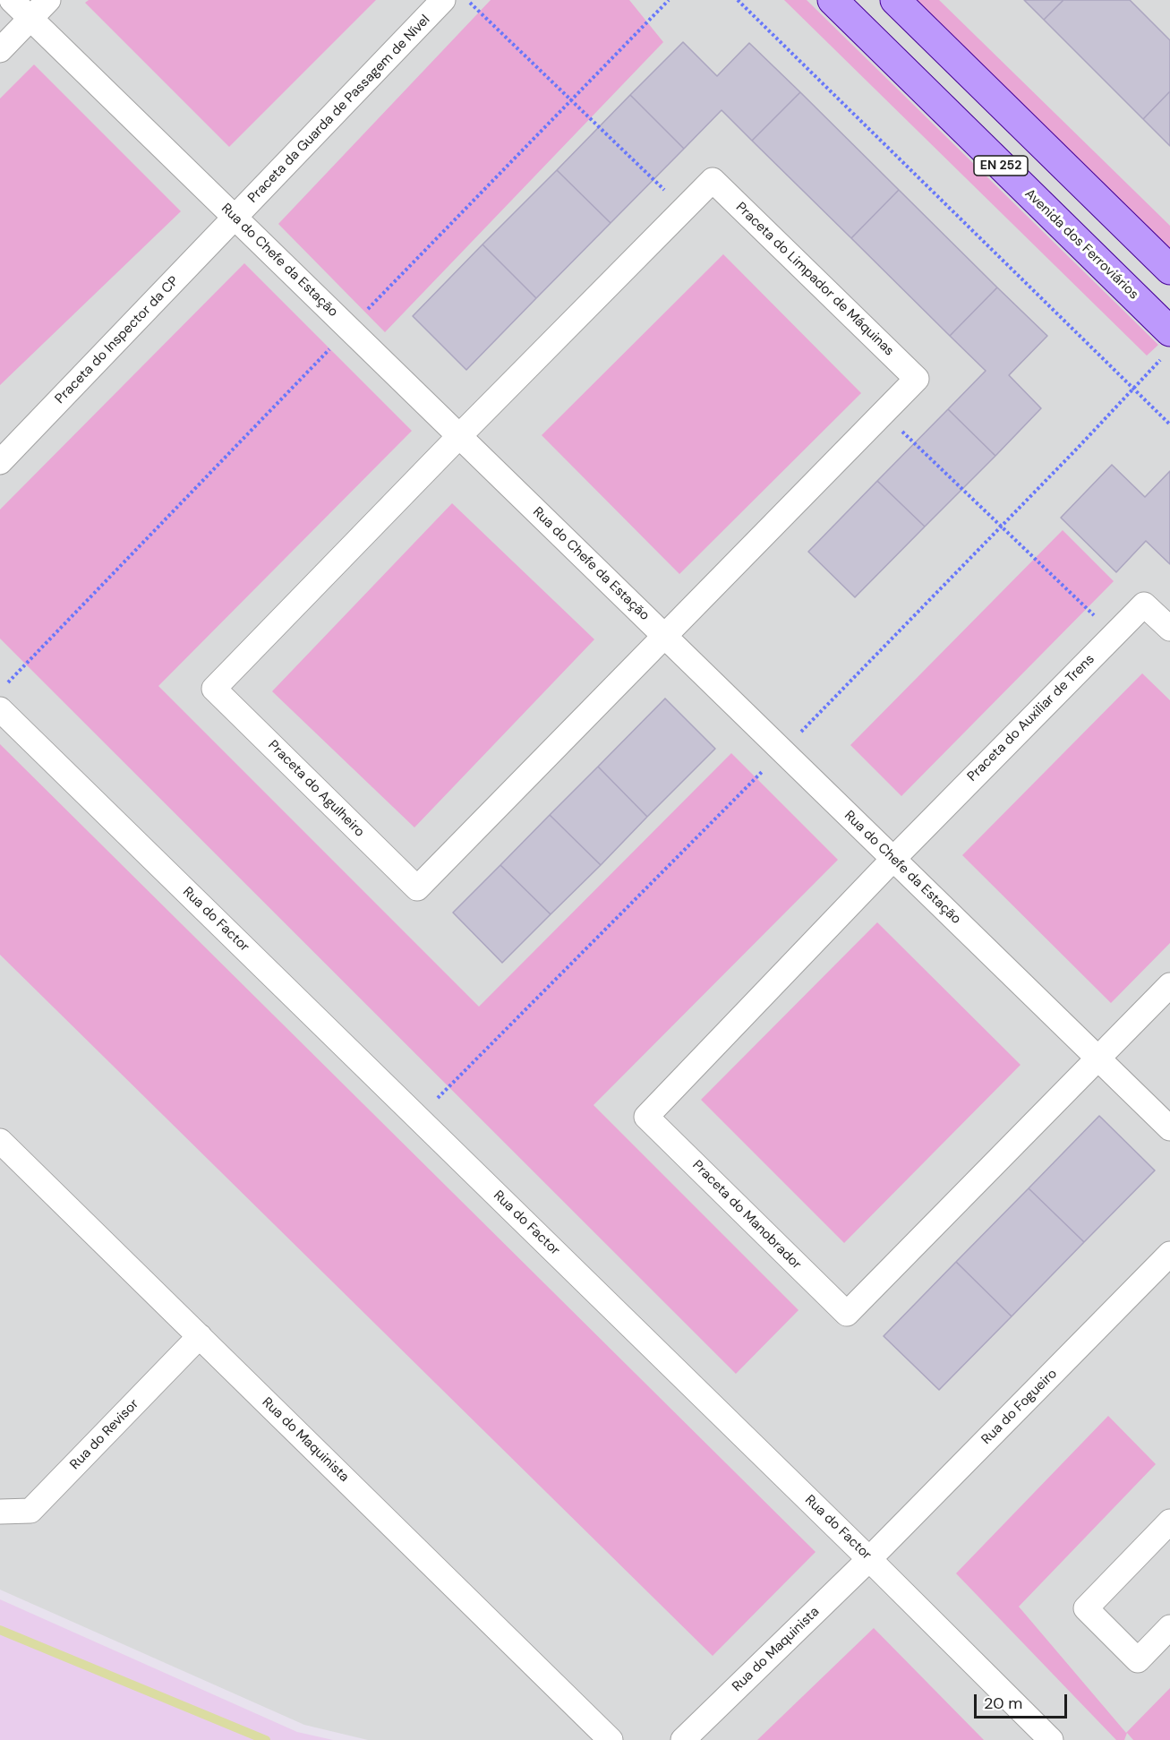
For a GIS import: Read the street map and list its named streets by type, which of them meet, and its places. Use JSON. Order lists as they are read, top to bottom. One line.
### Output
{"streets":{"main road":["EN 252","Avenida dos Ferroviários"],"street":["Praceta da Guarda de Passagem de Nível","Rua do Chefe da Estação","Praceta do Limpador de Máquinas","Praceta do Inspector da CP","Praceta do Auxiliar de Trens","Praceta do Agulheiro","Rua do Factor","Praceta do Manobrador","Rua do Fogueiro","Rua do Revisor","Rua do Maquinista"]},"crossings":[["Praceta da Guarda de Passagem de Nível","Rua do Chefe da Estação"],["Praceta da Guarda de Passagem de Nível","Praceta do Inspector da CP"],["Rua do Chefe da Estação","Praceta do Limpador de Máquinas"],["Rua do Chefe da Estação","Praceta do Inspector da CP"],["Rua do Chefe da Estação","Praceta do Auxiliar de Trens"],["Rua do Chefe da Estação","Praceta do Agulheiro"],["Rua do Chefe da Estação","Praceta do Manobrador"],["Praceta do Limpador de Máquinas","Praceta do Agulheiro"],["Praceta do Auxiliar de Trens","Praceta do Manobrador"],["Rua do Factor","Rua do Fogueiro"],["Rua do Factor","Rua do Maquinista"],["Rua do Fogueiro","Rua do Maquinista"],["Rua do Revisor","Rua do Maquinista"]],"scale_bar":"20 m"}
